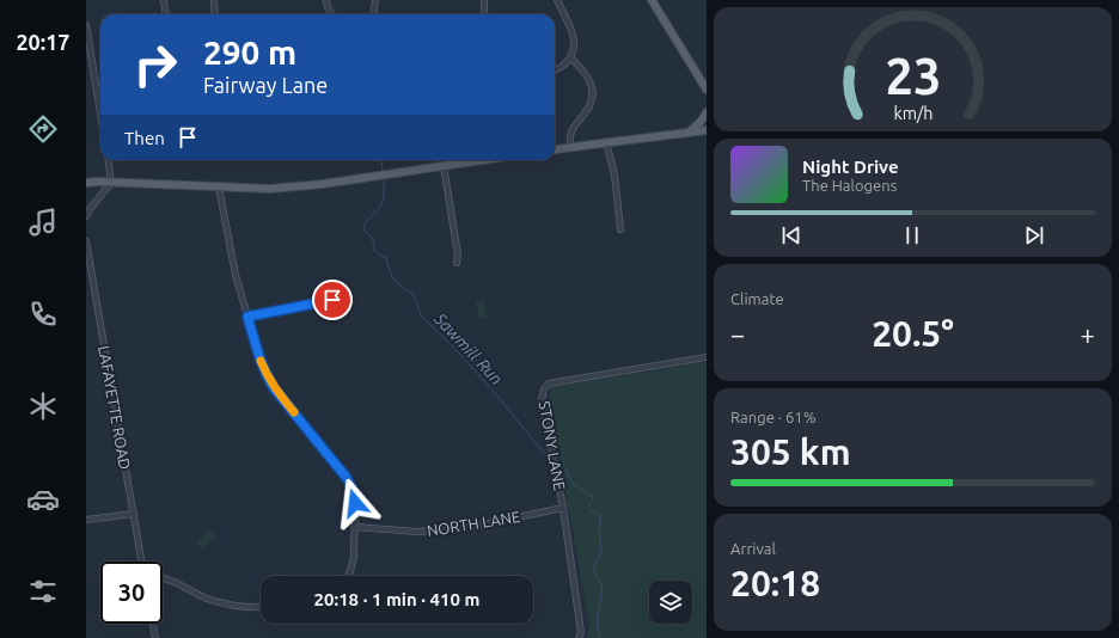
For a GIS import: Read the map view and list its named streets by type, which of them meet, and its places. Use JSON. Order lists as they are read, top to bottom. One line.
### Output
{"streets":{"street":["LAFAYETTE ROAD","STONY LANE","NORTH LANE"]},"crossings":[["STONY LANE","NORTH LANE"]],"water":["Sawmill Run"],"page":{"tabs":"20:17","turn":["290 m","Fairway Lane"],"then":"Then","song":["Night Drive","The Halogens"],"tile":["Climate",["Range · 61%","305 km"],["Arrival","20:18"]],"heat":["−","20.5°","+"],"limit":"30","trip":"20:18 · 1 min · 410 m","gauge":["23","km/h"]}}
